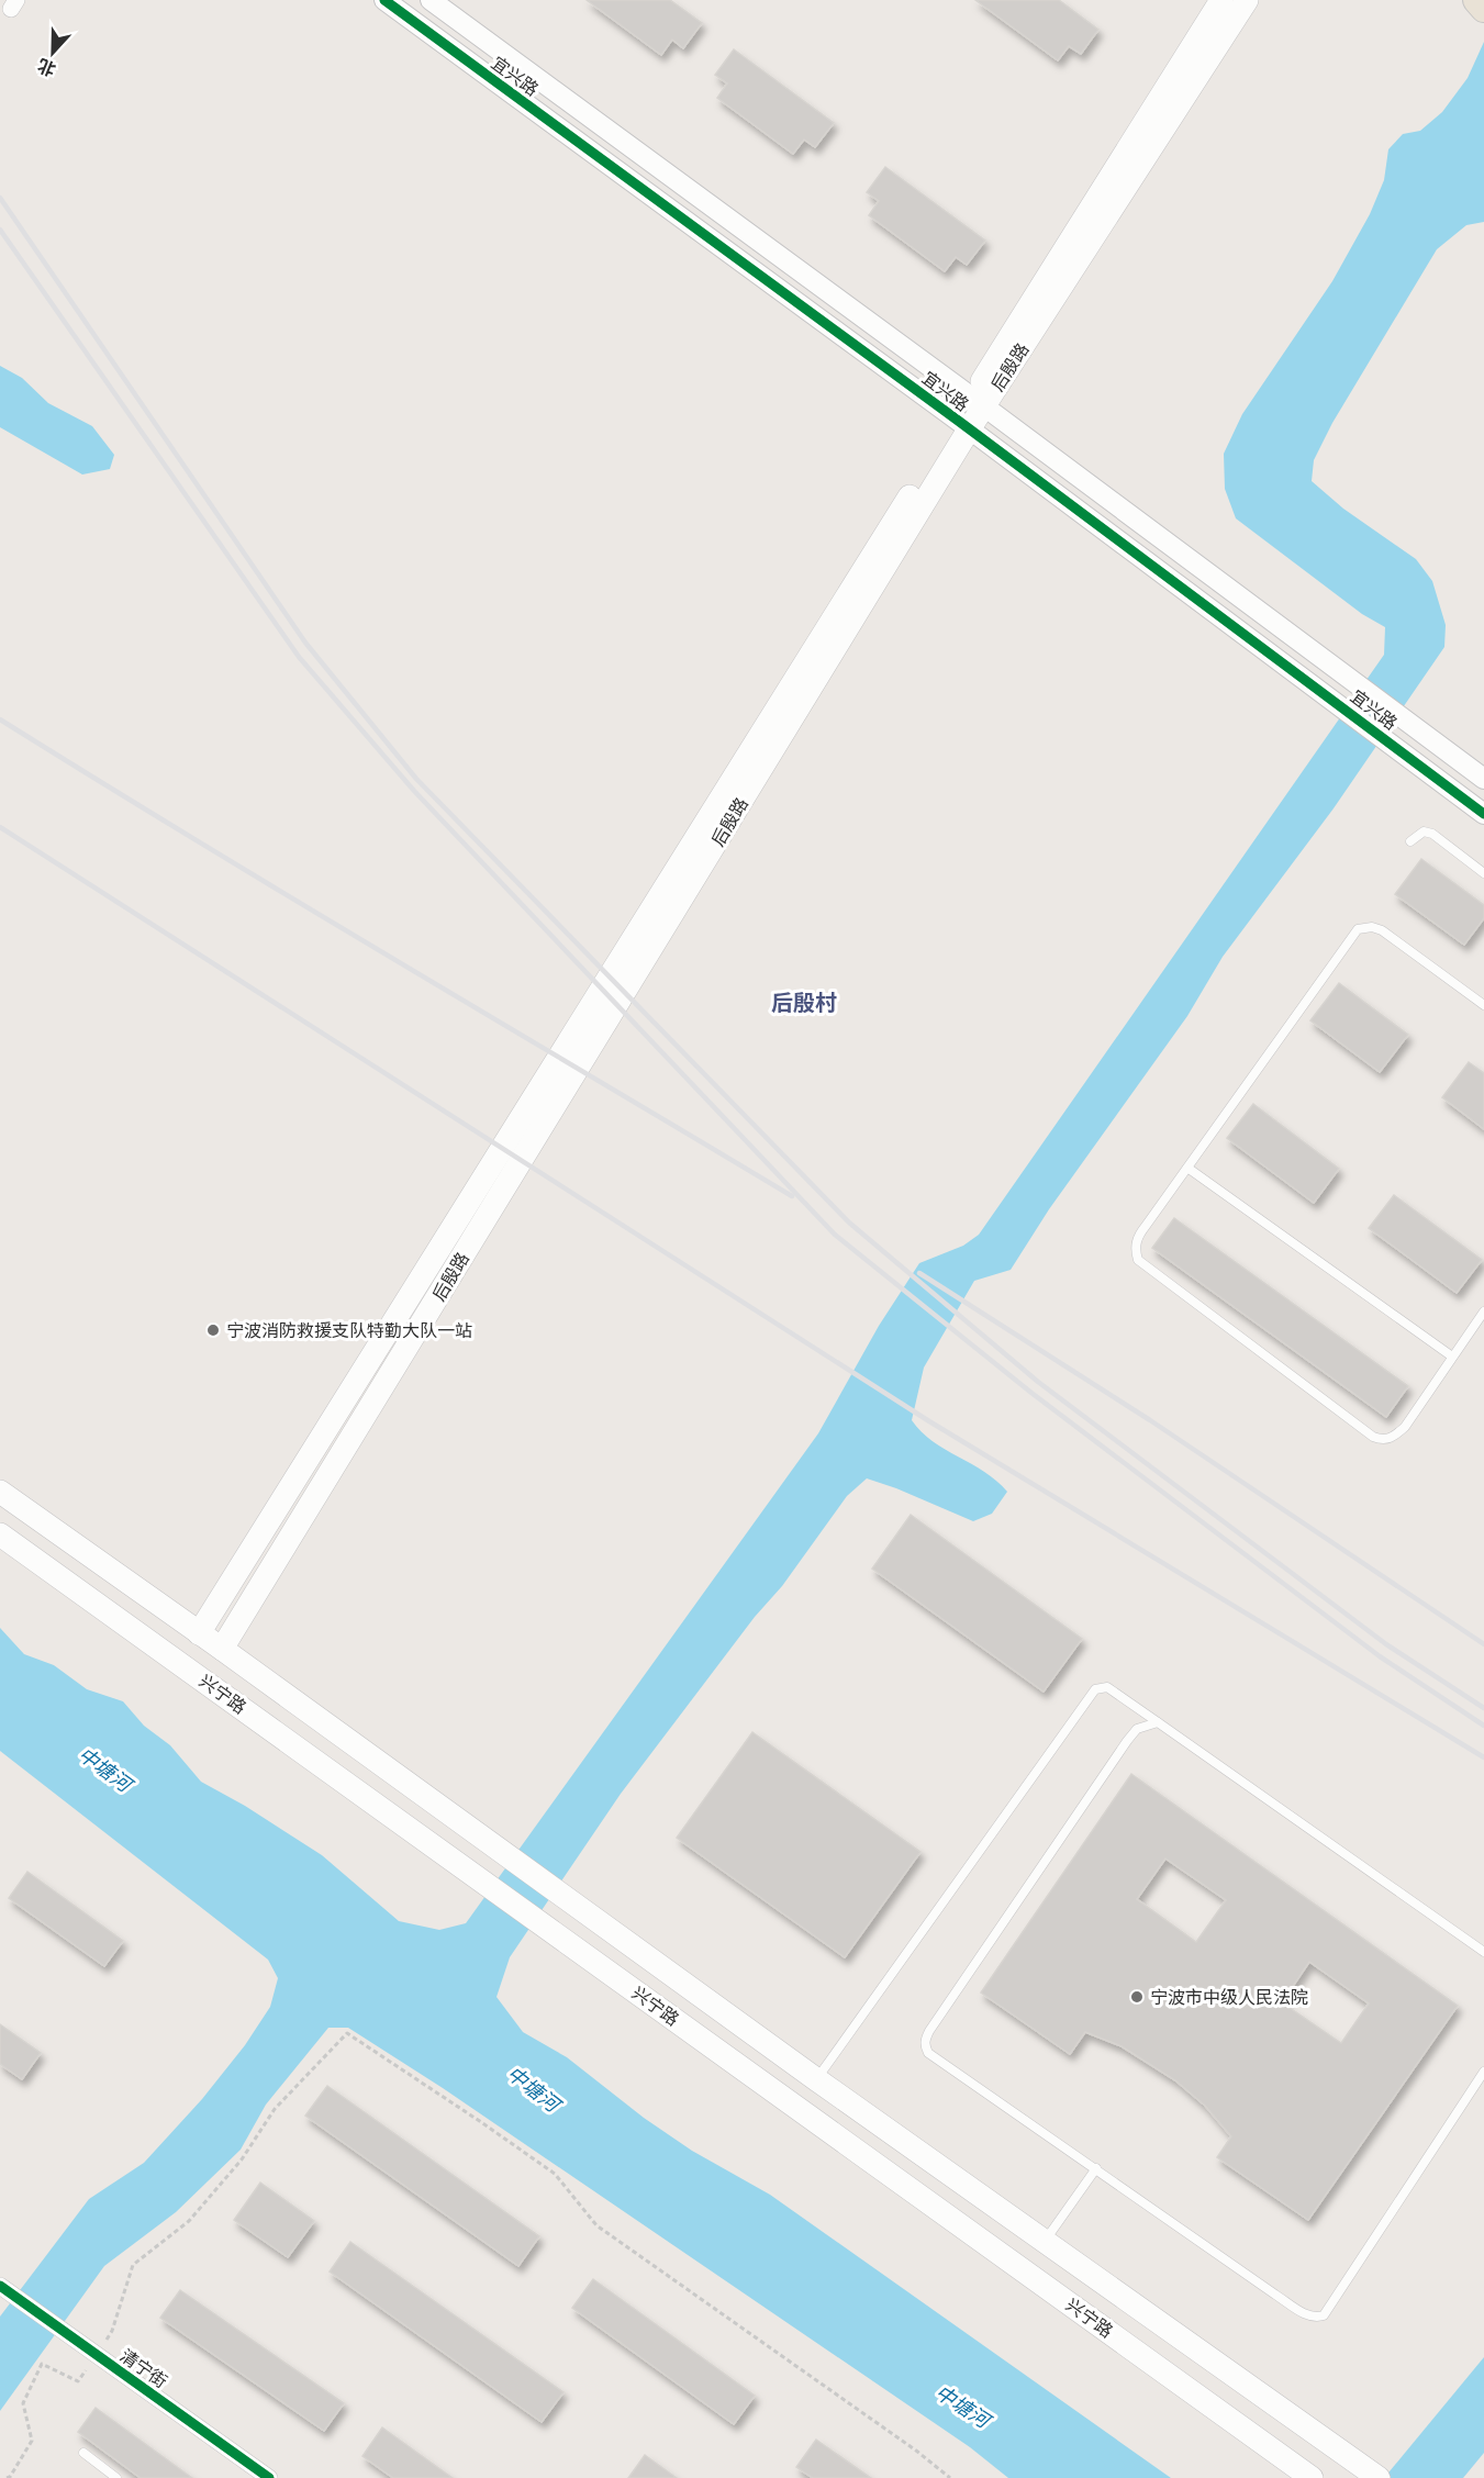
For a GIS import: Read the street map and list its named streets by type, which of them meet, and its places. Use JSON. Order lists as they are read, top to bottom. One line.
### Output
{"streets":{"main road":["后殷路","兴宁路"],"street":["宜兴路","清宁街"]},"crossings":[["宜兴路","后殷路"]],"districts":["后殷村"],"water":["中塘河"],"places":["宁波消防救援支队特勤大队一站","宁波市中级人民法院"],"north":"bottom"}
